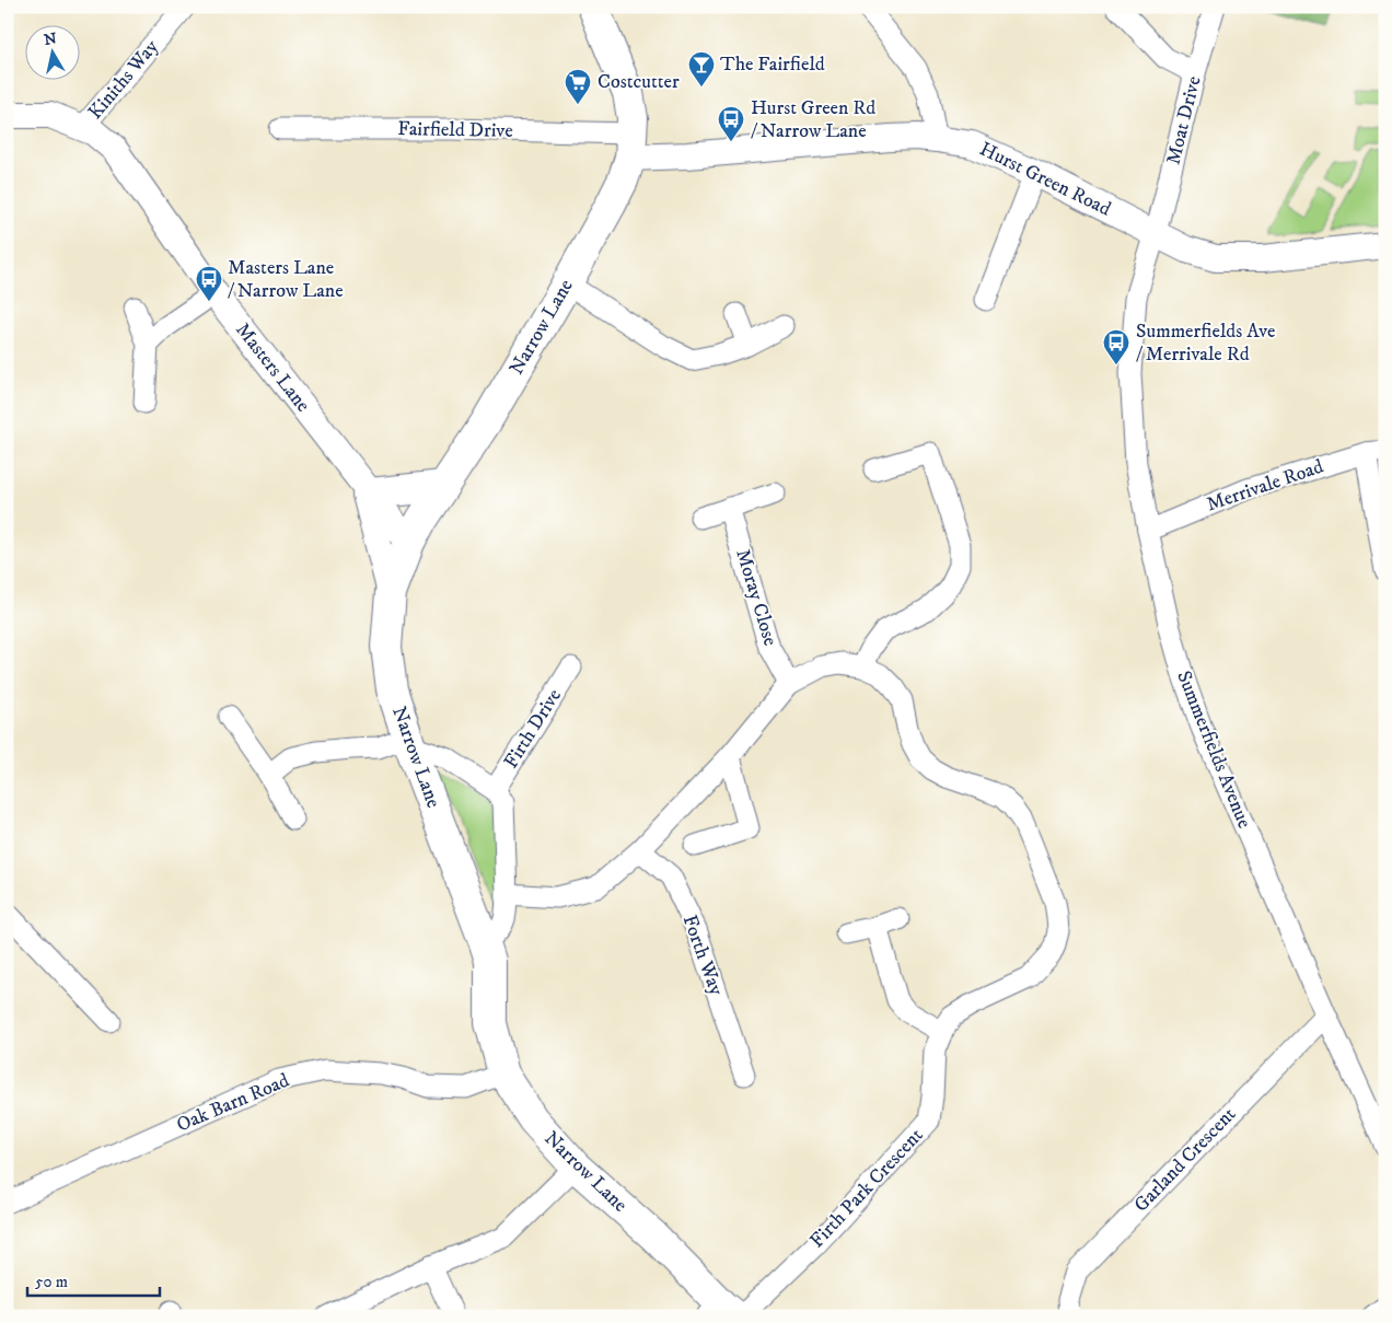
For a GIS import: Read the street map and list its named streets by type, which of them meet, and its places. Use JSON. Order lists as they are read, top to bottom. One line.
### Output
{"streets":{"main road":["Narrow Lane"],"street":["Kiniths Way","Moat Drive","Fairfield Drive","Hurst Green Road","Masters Lane","Merrivale Road","Moray Close","Firth Drive","Summerfields Avenue","Forth Way","Oak Barn Road","Garland Crescent","Firth Park Crescent"]},"crossings":[["Kiniths Way","Masters Lane"],["Moat Drive","Hurst Green Road"],["Moat Drive","Summerfields Avenue"],["Fairfield Drive","Hurst Green Road"],["Fairfield Drive","Narrow Lane"],["Hurst Green Road","Narrow Lane"],["Hurst Green Road","Summerfields Avenue"],["Narrow Lane","Masters Lane"],["Narrow Lane","Oak Barn Road"],["Narrow Lane","Firth Park Crescent"],["Merrivale Road","Summerfields Avenue"],["Moray Close","Firth Park Crescent"],["Summerfields Avenue","Garland Crescent"],["Forth Way","Firth Park Crescent"]],"places":{"bar":["The Fairfield"],"supermarket":["Costcutter"],"bus stop":["Hurst Green Rd / Narrow Lane","Masters Lane / Narrow Lane","Summerfields Ave / Merrivale Rd"]},"scale_bar":"50 m","north":"top"}
